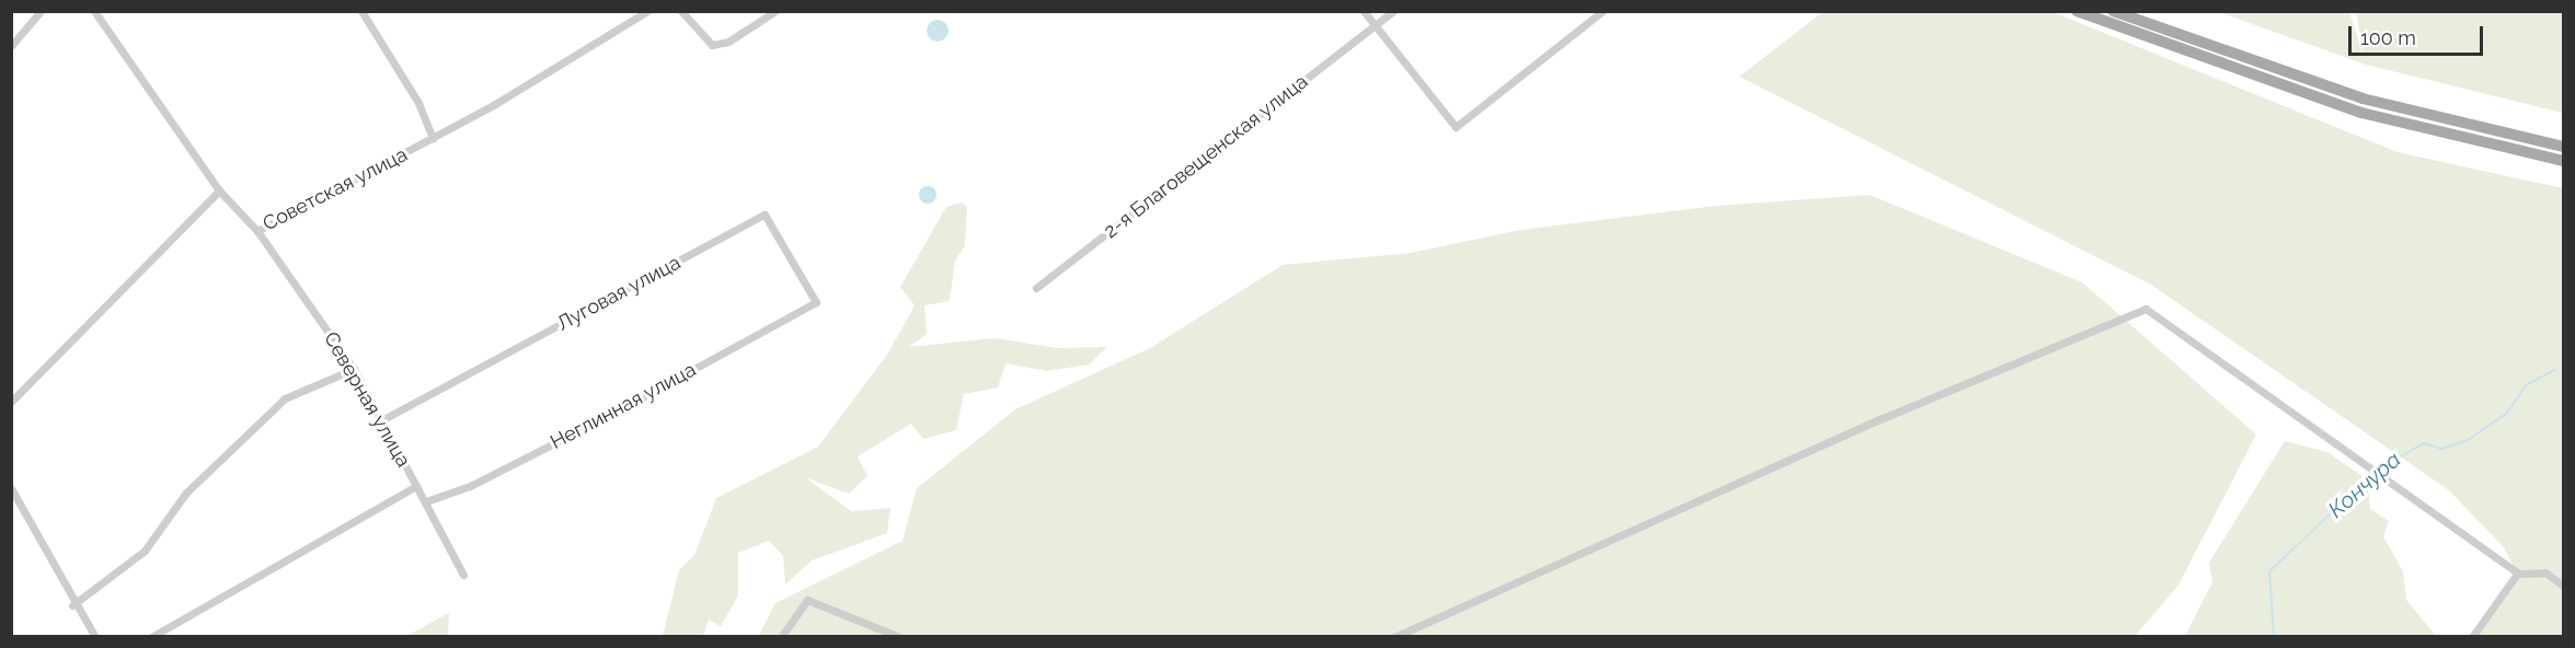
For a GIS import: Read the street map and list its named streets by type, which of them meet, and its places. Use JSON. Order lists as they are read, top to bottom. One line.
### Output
{"streets":{"street":["2-я Благовещенская улица","Советская улица","Луговая улица","Северная улица","Неглинная улица"]},"crossings":[["Советская улица","Северная улица"],["Луговая улица","Северная улица"],["Луговая улица","Неглинная улица"],["Северная улица","Неглинная улица"]],"water":["Кончура"],"scale_bar":"100 m"}
